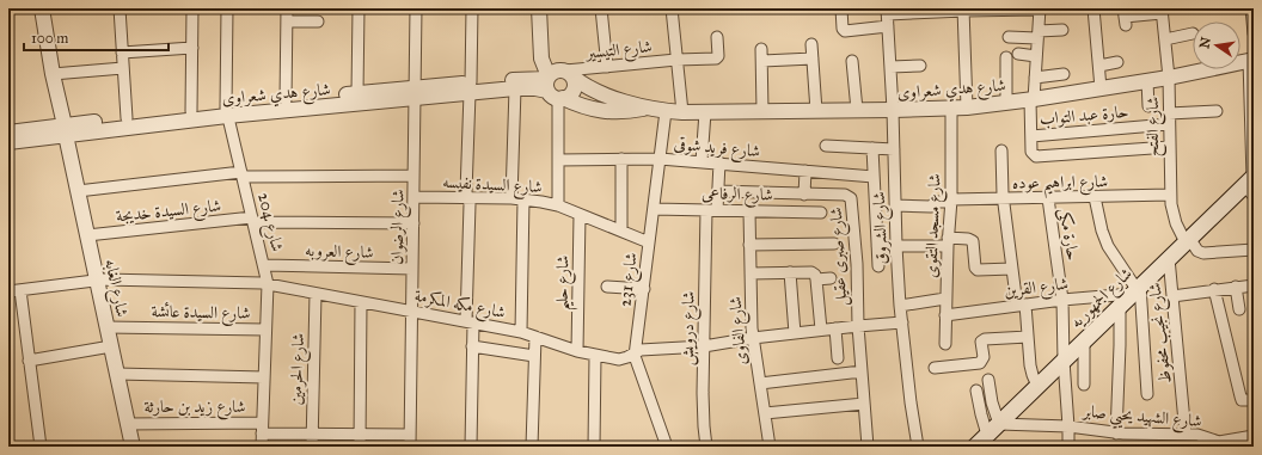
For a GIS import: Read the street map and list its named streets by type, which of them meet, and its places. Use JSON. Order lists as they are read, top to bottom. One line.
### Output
{"streets":{"main road":["شارع الجمهوريه"],"street":["شارع التيسير","شارع هدي شعراوى","حارة عبد التواب","شارع الفتح","شارع فريد شوقى","شارع ابراهيم عوده","شارع السيدة نفيسه","شارع الرفاعى","شارع السيدة خديجة","شارع 204","شارع مسجد التقوى","شارع الرضوان","شارع الشروق","حارة مكى","شارع العروبه","شارع صبرى عقيل","شارع 231","شارع حليم","شارع القرين","شارع الغابه","شارع مكه المكرمة","شارع السيدة عائشة","شارع درويش","شارع الفاوى","شارع نجيب محفوظ","شارع الحرمين","شارع زيد بن حارثة","شارع الشهيد يحيي صابر"]},"crossings":[["شارع التيسير","شارع هدي شعراوى"],["شارع التيسير","شارع فريد شوقى"],["شارع هدي شعراوى","شارع الفتح"],["شارع هدي شعراوى","شارع فريد شوقى"],["شارع هدي شعراوى","شارع 204"],["شارع هدي شعراوى","شارع مسجد التقوى"],["شارع هدي شعراوى","شارع الرضوان"],["شارع هدي شعراوى","شارع الشروق"],["شارع هدي شعراوى","شارع 231"],["شارع هدي شعراوى","شارع الغابه"],["حارة عبد التواب","شارع الفتح"],["شارع الفتح","شارع ابراهيم عوده"],["شارع الفتح","شارع الجمهوريه"],["شارع فريد شوقى","شارع 231"],["شارع ابراهيم عوده","شارع مسجد التقوى"],["شارع ابراهيم عوده","شارع الشروق"],["شارع ابراهيم عوده","حارة مكى"],["شارع السيدة نفيسه","شارع الرضوان"],["شارع السيدة نفيسه","شارع 231"],["شارع السيدة نفيسه","شارع حليم"],["شارع الرفاعى","شارع 231"],["شارع الرفاعى","شارع درويش"],["شارع الرفاعى","شارع الفاوى"],["شارع السيدة خديجة","شارع 204"],["شارع السيدة خديجة","شارع الرضوان"],["شارع السيدة خديجة","شارع الغابه"],["شارع 204","شارع العروبه"],["شارع 204","شارع مكه المكرمة"],["شارع 204","شارع السيدة عائشة"],["شارع 204","شارع زيد بن حارثة"],["شارع مسجد التقوى","شارع القرين"],["شارع الرضوان","شارع العروبه"],["شارع الرضوان","شارع مكه المكرمة"],["شارع الرضوان","شارع زيد بن حارثة"],["شارع الشروق","شارع مكه المكرمة"],["حارة مكى","شارع القرين"],["حارة مكى","شارع الجمهوريه"],["حارة مكى","شارع الشهيد يحيي صابر"],["شارع صبرى عقيل","شارع مكه المكرمة"],["شارع 231","شارع مكه المكرمة"],["شارع حليم","شارع مكه المكرمة"],["شارع القرين","شارع الجمهوريه"],["شارع الغابه","شارع مكه المكرمة"],["شارع الغابه","شارع السيدة عائشة"],["شارع الغابه","شارع زيد بن حارثة"],["شارع الجمهوريه","شارع نجيب محفوظ"],["شارع الجمهوريه","شارع الشهيد يحيي صابر"],["شارع مكه المكرمة","شارع درويش"],["شارع مكه المكرمة","شارع الفاوى"],["شارع مكه المكرمة","شارع الحرمين"],["شارع نجيب محفوظ","شارع الشهيد يحيي صابر"],["شارع الحرمين","شارع زيد بن حارثة"]],"scale_bar":"100 m","north":"left"}
